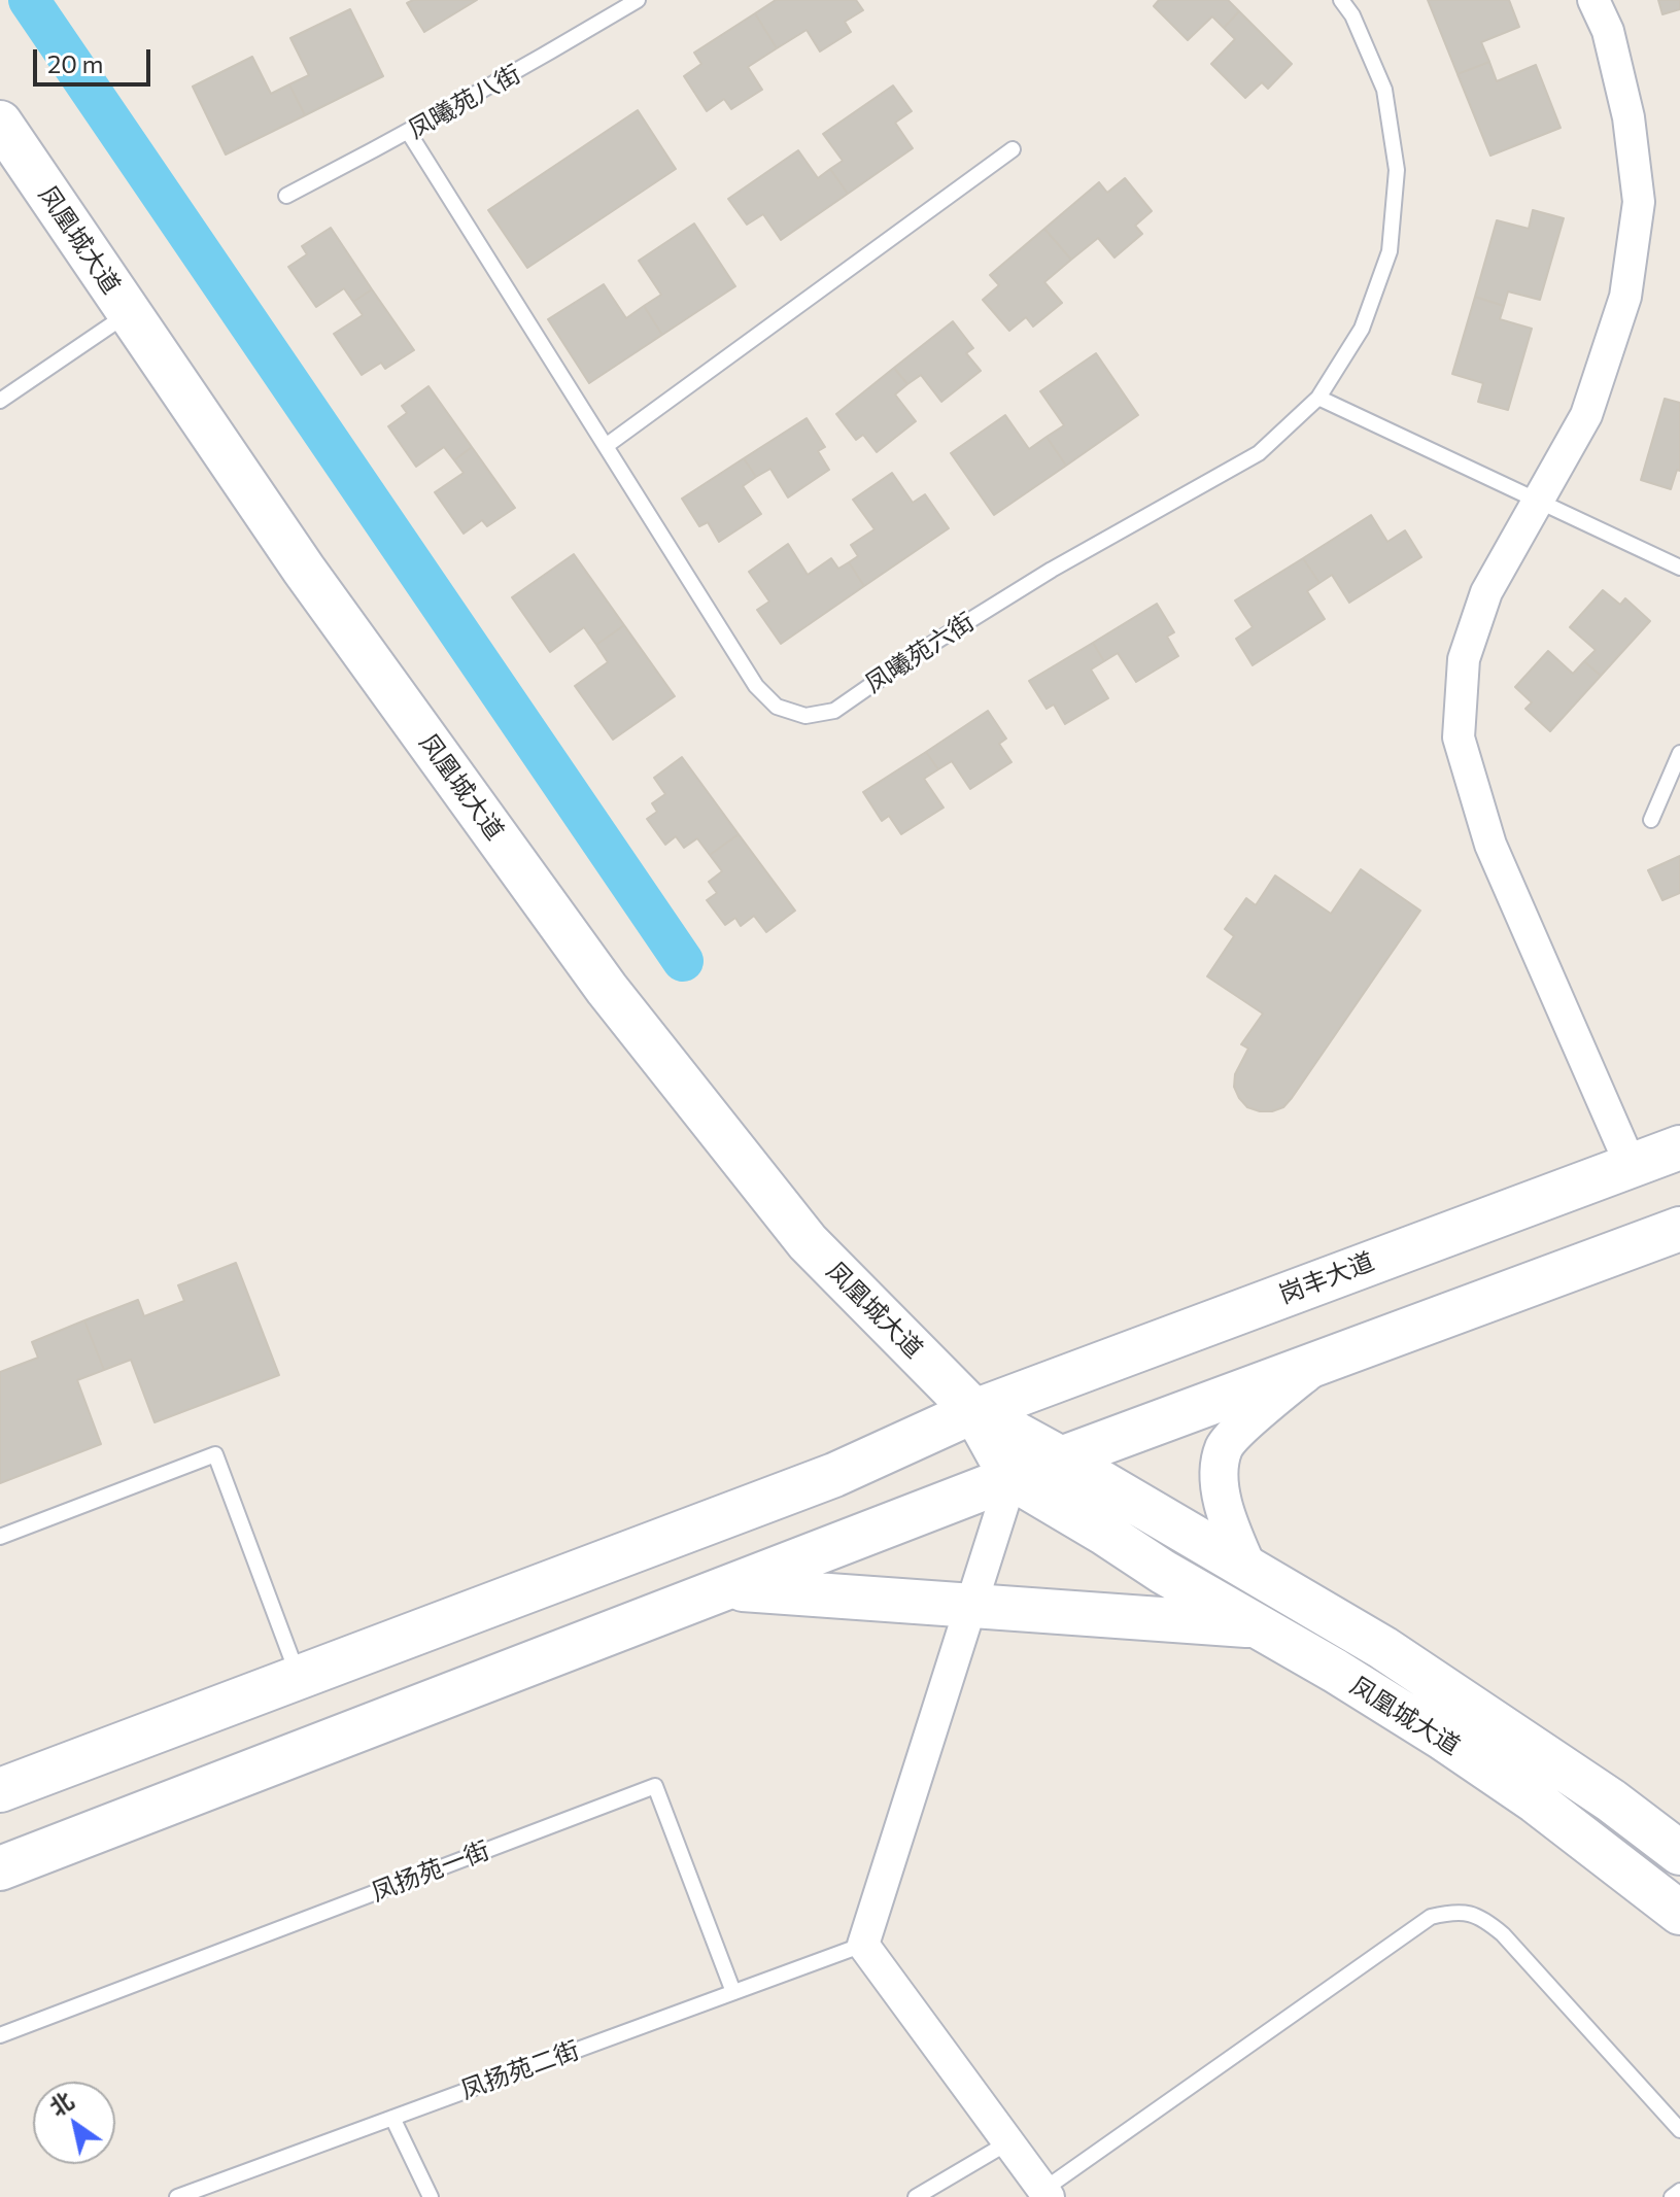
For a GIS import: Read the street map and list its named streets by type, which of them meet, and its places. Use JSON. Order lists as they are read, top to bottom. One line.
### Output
{"streets":{"main road":["凤凰城大道","岗丰大道"],"lane":["凤曦苑八街","凤曦苑六街","凤扬苑一街","凤扬苑二街"]},"crossings":[["凤曦苑八街","凤曦苑六街"],["凤凰城大道","岗丰大道"],["凤扬苑一街","凤扬苑二街"]],"scale_bar":"20 m","north":"top left"}
